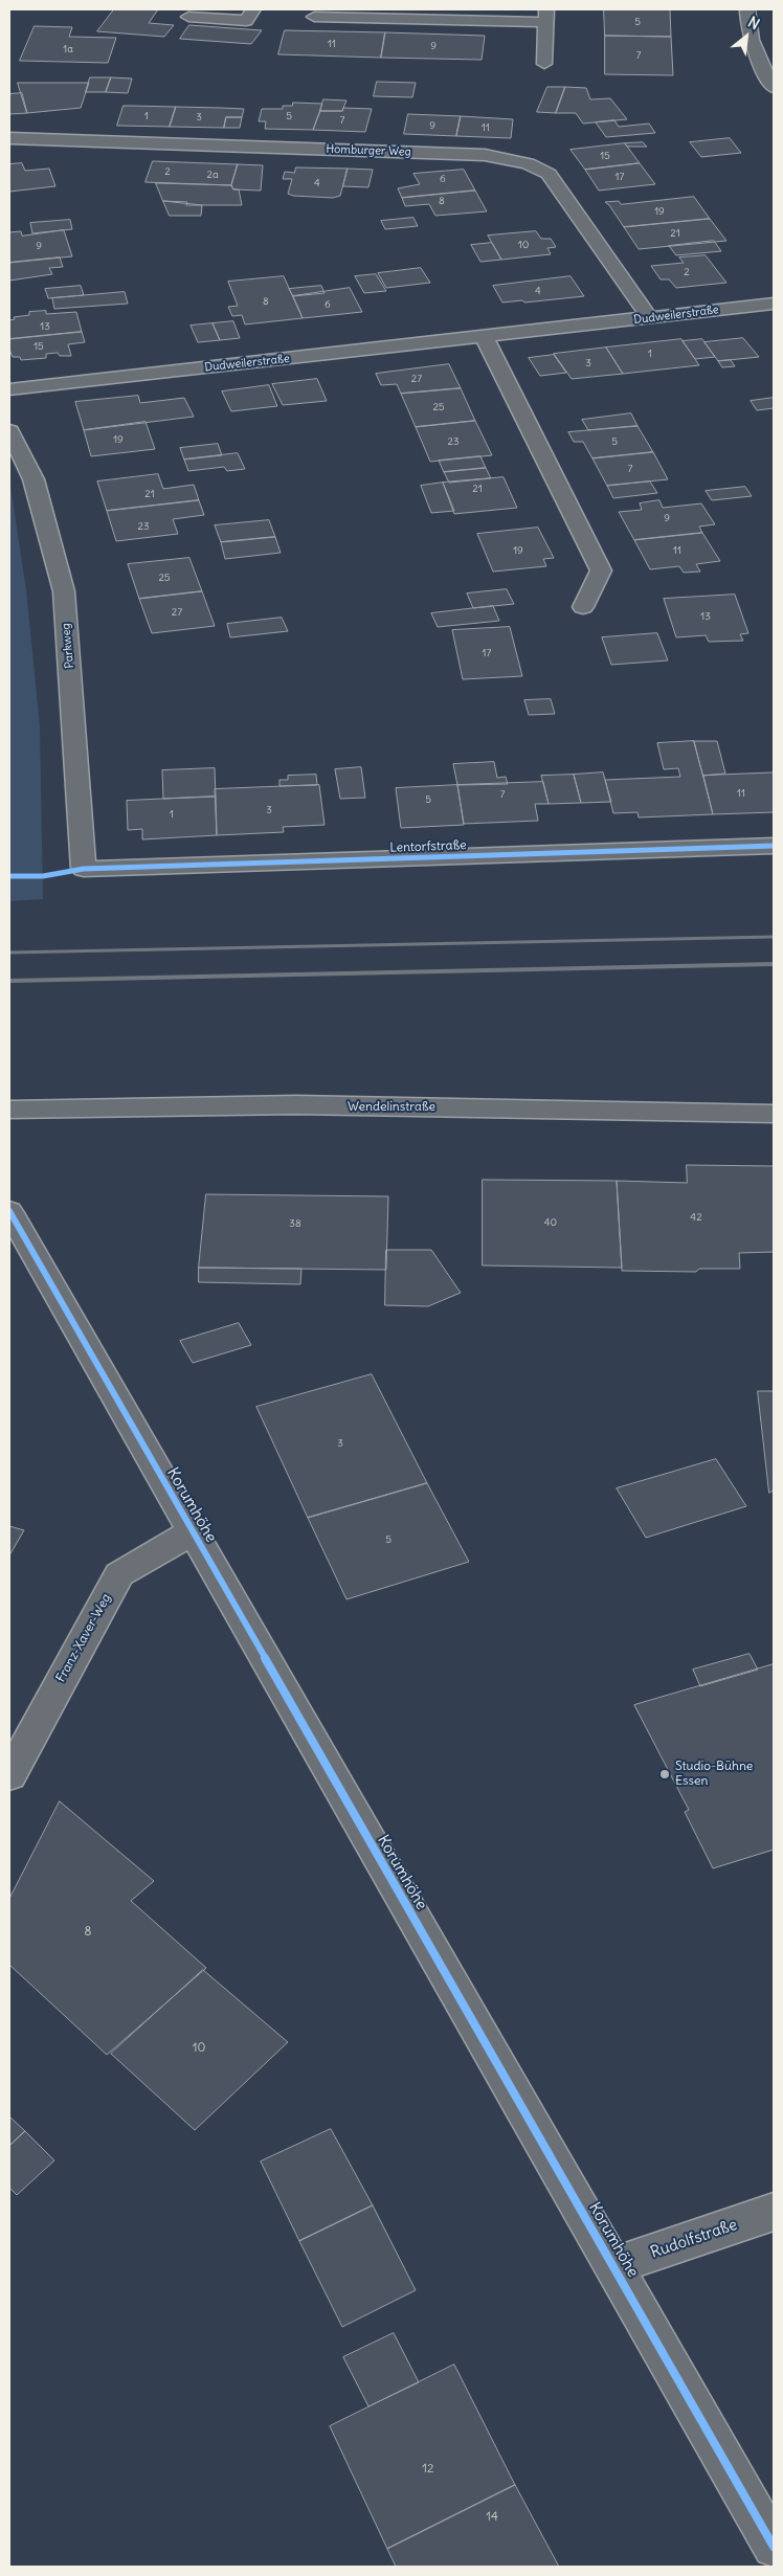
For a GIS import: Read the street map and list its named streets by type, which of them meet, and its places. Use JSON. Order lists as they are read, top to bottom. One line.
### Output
{"streets":{"street":["Homburger Weg","Dudweilerstraße","Parkweg","Lentorfstraße","Wendelinstraße","Korumhöhe","Franz-Xaver-Weg","Rudolfstraße"]},"crossings":[["Homburger Weg","Dudweilerstraße"],["Parkweg","Lentorfstraße"],["Korumhöhe","Franz-Xaver-Weg"],["Korumhöhe","Rudolfstraße"]],"places":["Studio-Bühne Essen"],"house_numbers":["5","11","9","1a","7","1","5","3","7","9","11","15","2","2a","17","6","4","8","19","21","10","9","2","4","8","6","13","15","1","3","27","25","19","23","5","7","21","21","9","23","19","11","25","27","13","17","11","7","5","3","1","42","40","38","3","5","8","10","12","14"],"north":"top right"}
